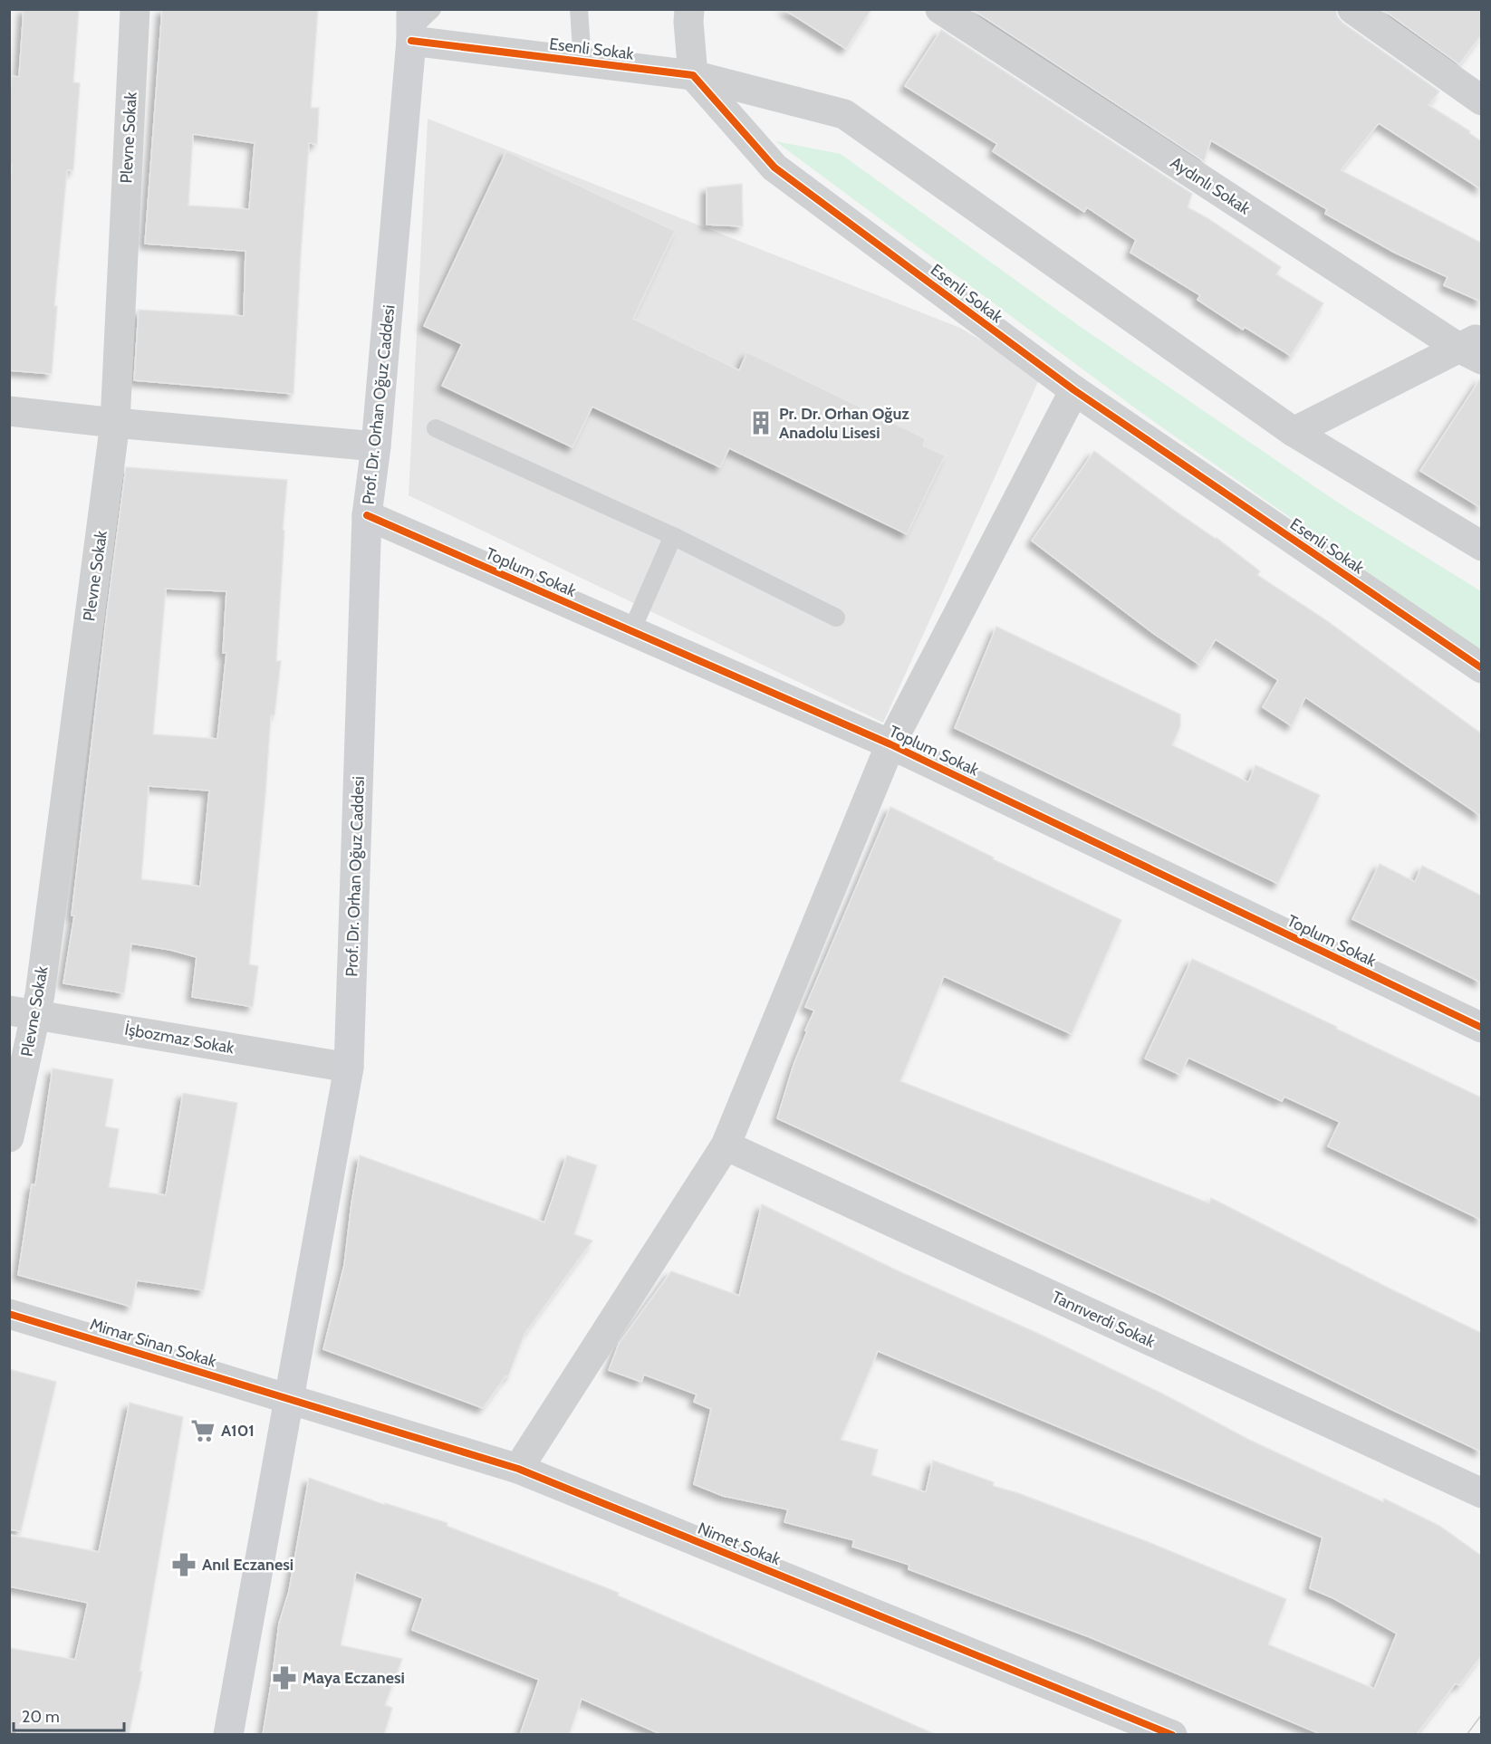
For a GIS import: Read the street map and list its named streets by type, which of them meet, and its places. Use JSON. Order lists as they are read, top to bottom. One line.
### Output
{"streets":{"main road":["Prof. Dr. Orhan Oğuz Caddesi"],"street":["Esenli Sokak","Plevne Sokak","Aydınlı Sokak","Toplum Sokak","İşbozmaz Sokak","Tanrıverdi Sokak","Mimar Sinan Sokak","Nimet Sokak"]},"crossings":[["Esenli Sokak","Prof. Dr. Orhan Oğuz Caddesi"],["Plevne Sokak","İşbozmaz Sokak"],["Prof. Dr. Orhan Oğuz Caddesi","Toplum Sokak"],["Prof. Dr. Orhan Oğuz Caddesi","İşbozmaz Sokak"],["Prof. Dr. Orhan Oğuz Caddesi","Mimar Sinan Sokak"],["Prof. Dr. Orhan Oğuz Caddesi","Nimet Sokak"],["Mimar Sinan Sokak","Nimet Sokak"]],"places":{"building":["Pr. Dr. Orhan Oğuz Anadolu Lisesi"],"supermarket":["A101"],"pharmacy":["Anıl Eczanesi","Maya Eczanesi"]},"scale_bar":"20 m"}
